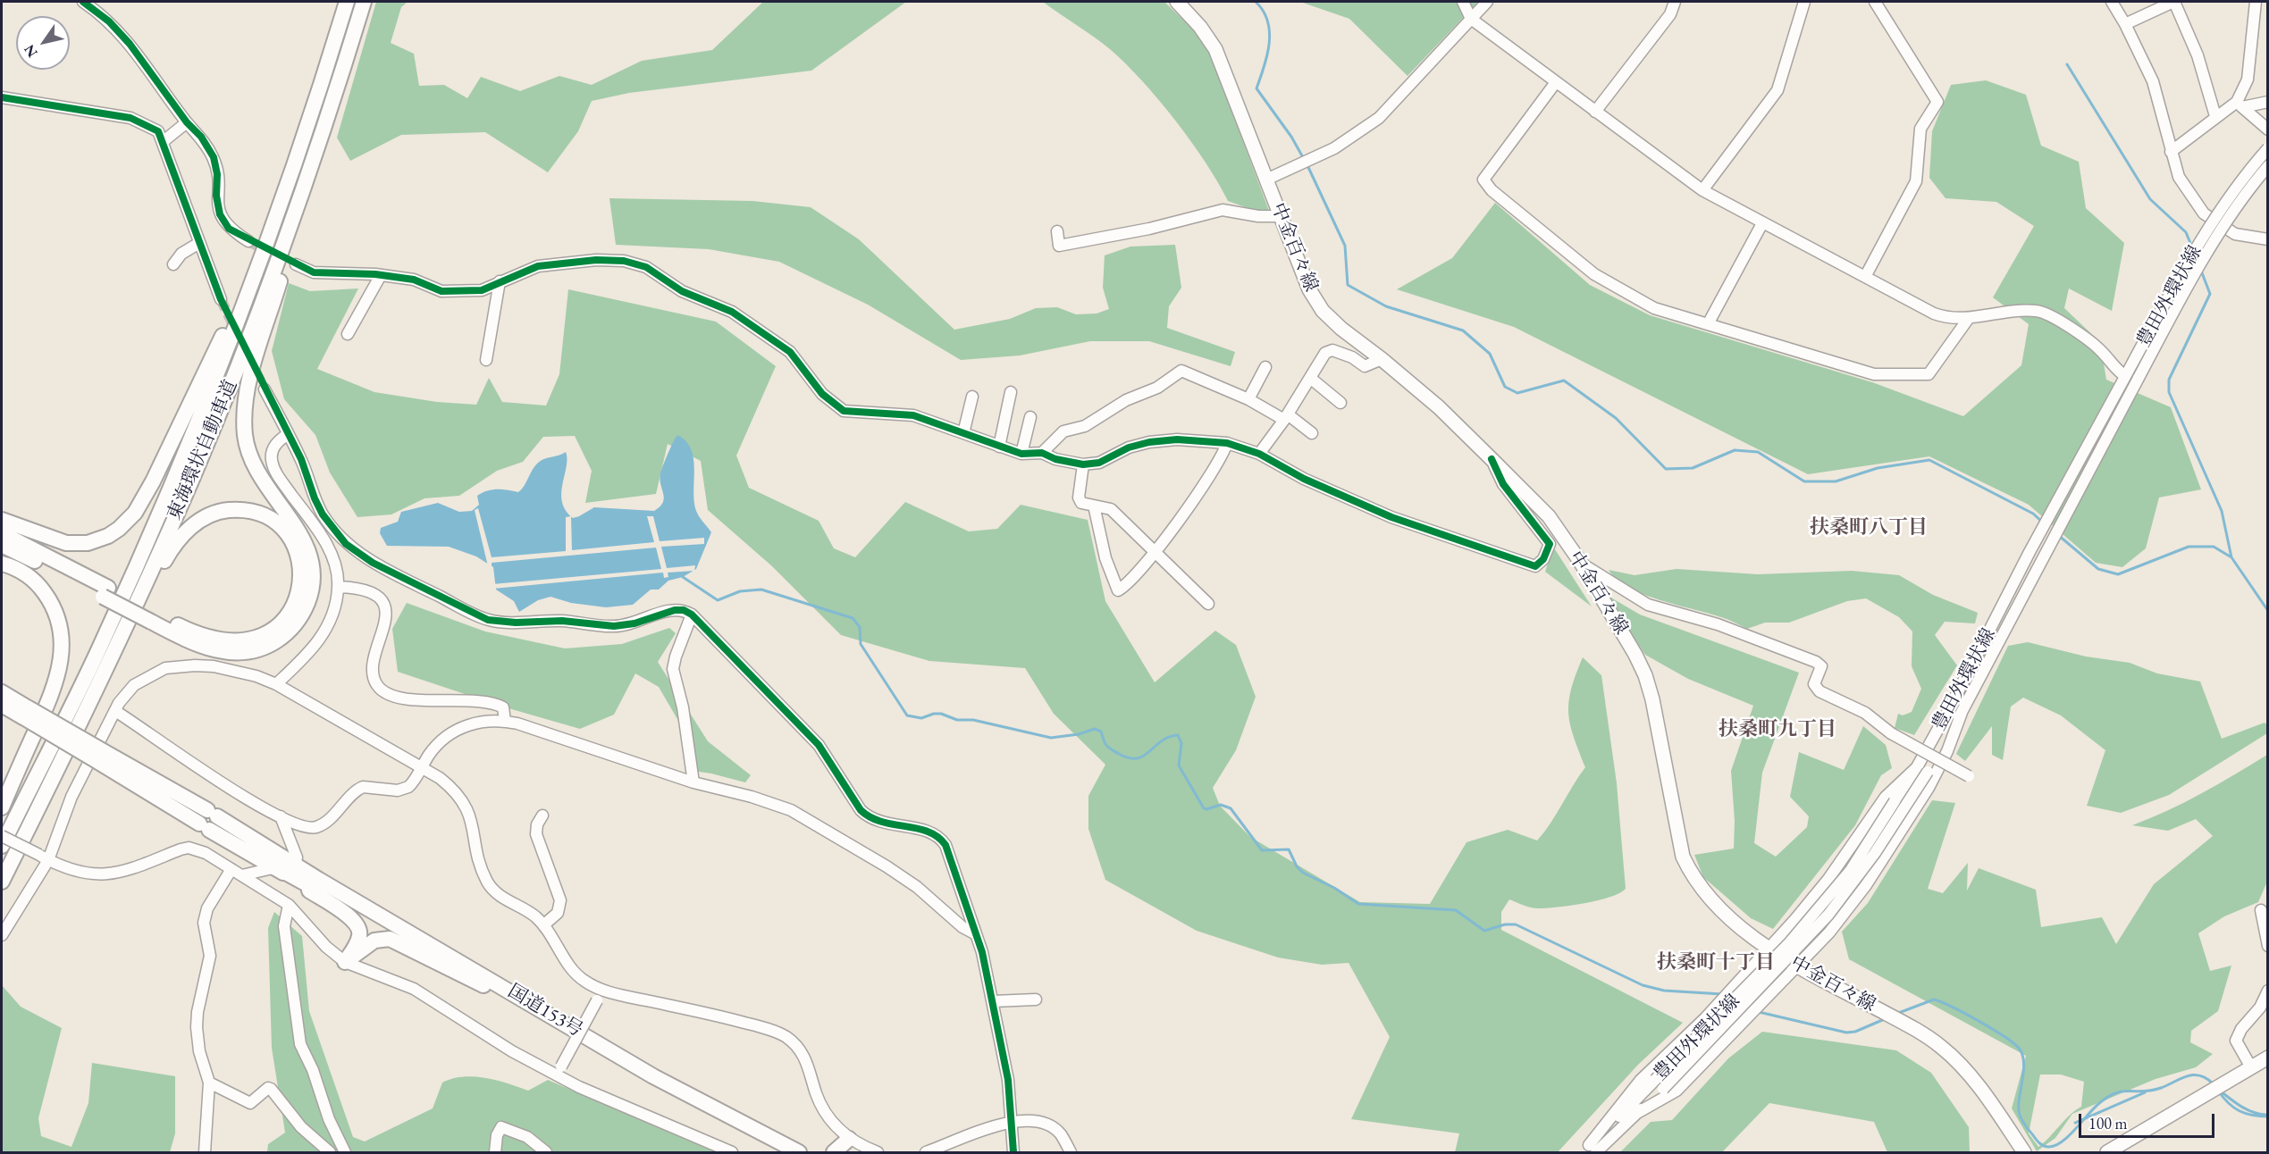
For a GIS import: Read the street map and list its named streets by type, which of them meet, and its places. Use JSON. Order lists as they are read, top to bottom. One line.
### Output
{"streets":{"highway":["東海環状自動車道","国道153号"],"main road":["中金百々線"],"street":["豊田外環状線"]},"districts":["扶桑町八丁目","扶桑町九丁目","扶桑町十丁目"],"scale_bar":"100 m","north":"bottom left"}
